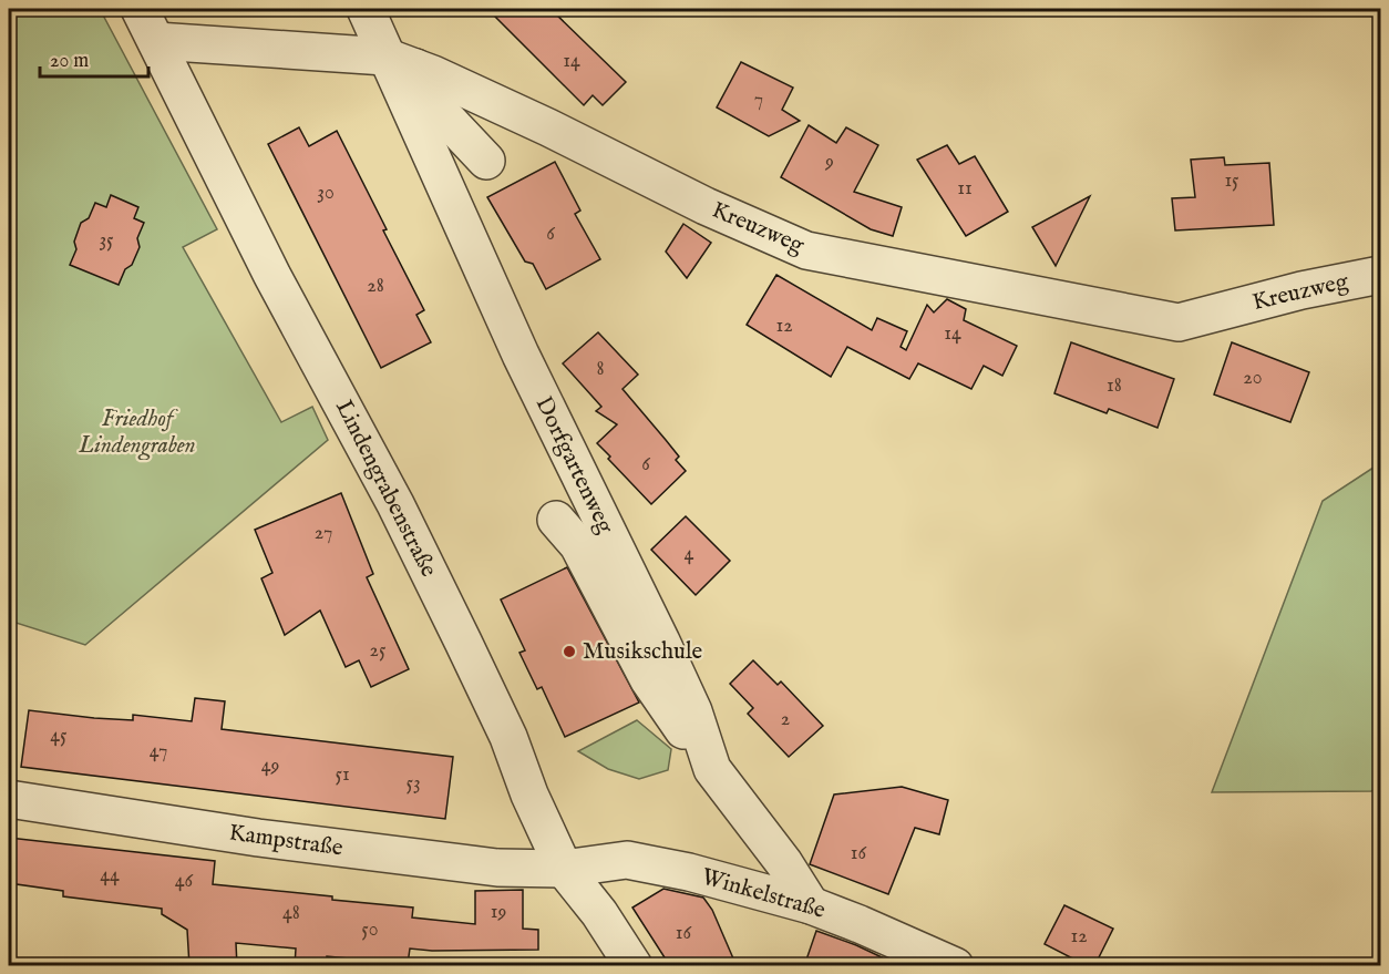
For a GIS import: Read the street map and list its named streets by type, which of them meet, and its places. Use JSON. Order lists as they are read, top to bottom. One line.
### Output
{"streets":{"street":["Kreuzweg","Dorfgartenweg","Lindengrabenstraße","Kampstraße","Winkelstraße"]},"crossings":[["Kreuzweg","Dorfgartenweg"],["Kreuzweg","Lindengrabenstraße"],["Dorfgartenweg","Winkelstraße"],["Lindengrabenstraße","Kampstraße"],["Lindengrabenstraße","Winkelstraße"],["Kampstraße","Winkelstraße"]],"parks":["Friedhof Lindengraben"],"places":["Musikschule"],"house_numbers":["14","7","9","15","11","30","6","35","28","12","14","8","20","18","6","27","4","25","2","45","47","49","51","53","16","44","46","19","48","50","16","12"],"scale_bar":"20 m"}
